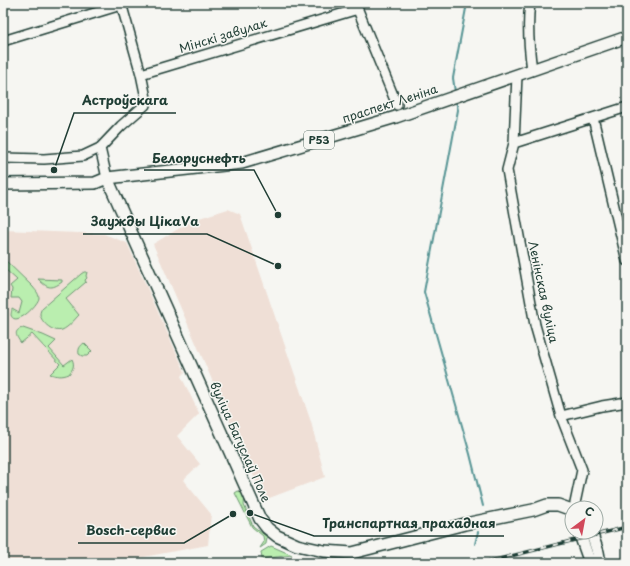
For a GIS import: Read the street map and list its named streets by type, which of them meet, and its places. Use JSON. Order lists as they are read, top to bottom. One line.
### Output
{"streets":{"main road":["праспект Леніна","Р53","вуліца Багуслаў Поле"],"street":["Мінскі завулак","Ленінская вуліца"]},"crossings":[["праспект Леніна","Ленінская вуліца"],["праспект Леніна","вуліца Багуслаў Поле"]],"places":["Астроўскага","Белоруснефть","Заужды ЦікаVа","Транспартная прахадная","Bosch-сервис"],"north":"top right"}
